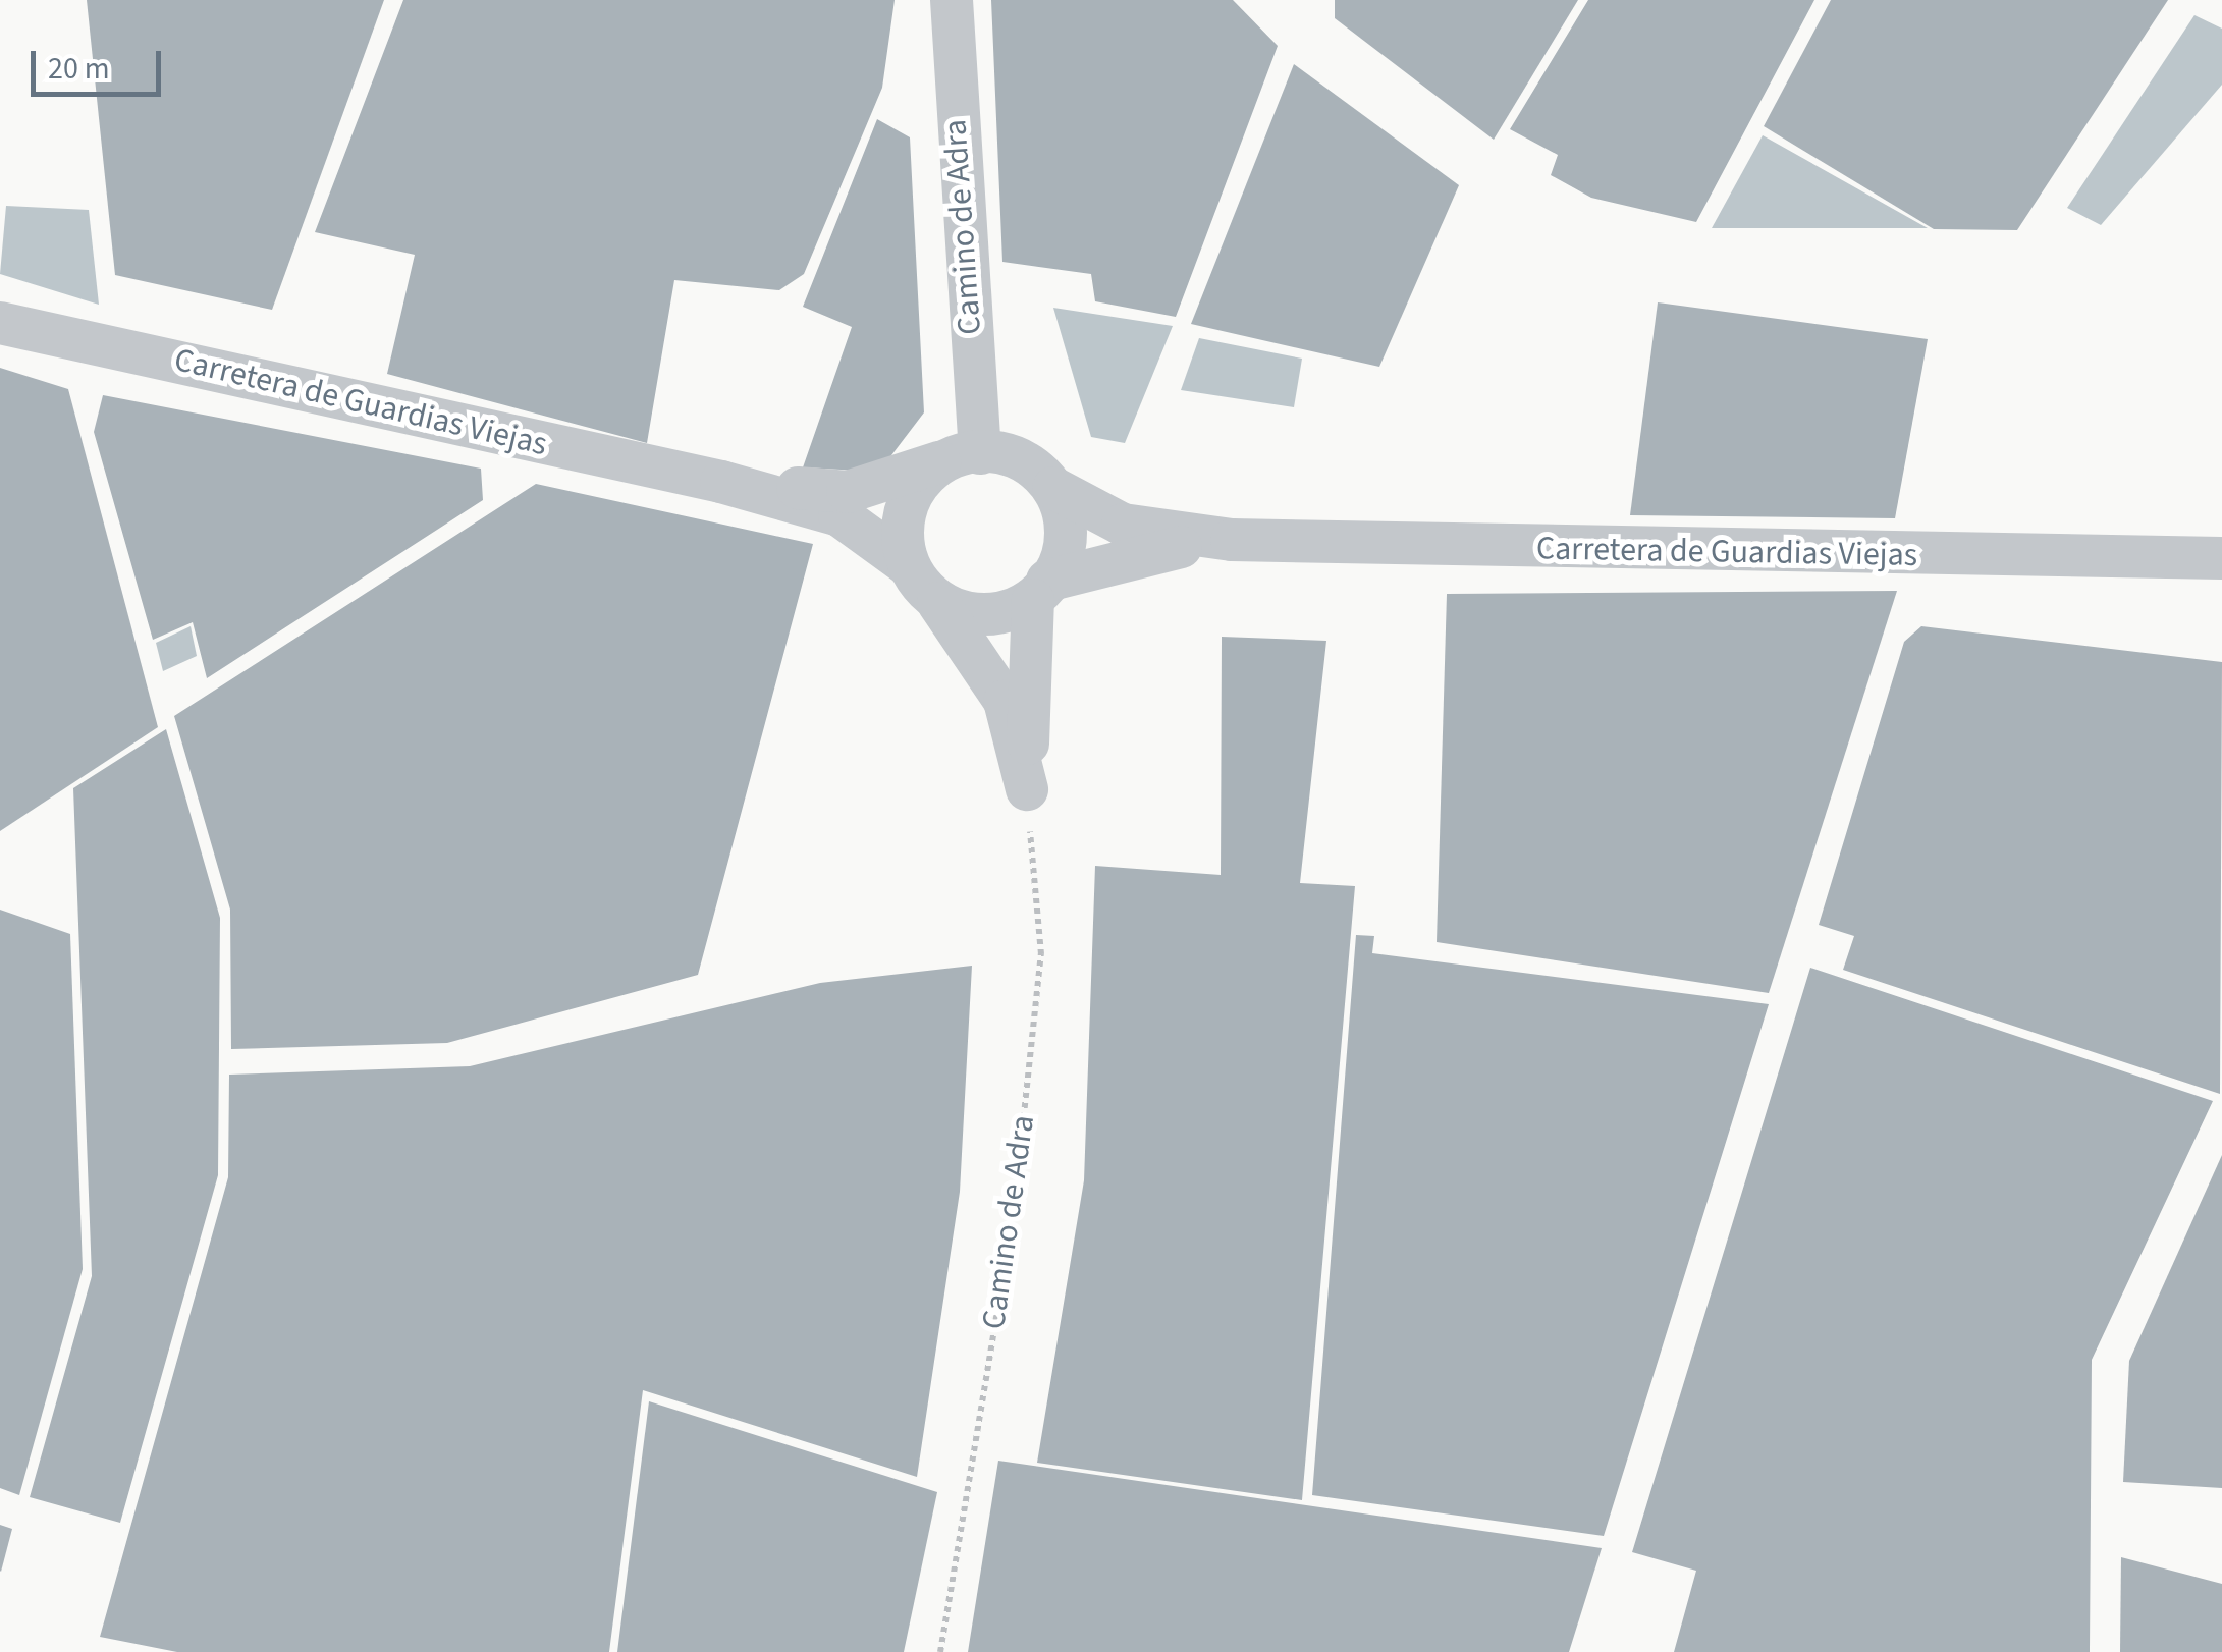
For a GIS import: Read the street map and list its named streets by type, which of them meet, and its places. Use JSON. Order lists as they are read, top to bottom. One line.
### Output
{"streets":{"street":["Camino de Adra","Carretera de Guardias Viejas"]},"crossings":[["Camino de Adra","Carretera de Guardias Viejas"]],"scale_bar":"20 m"}
